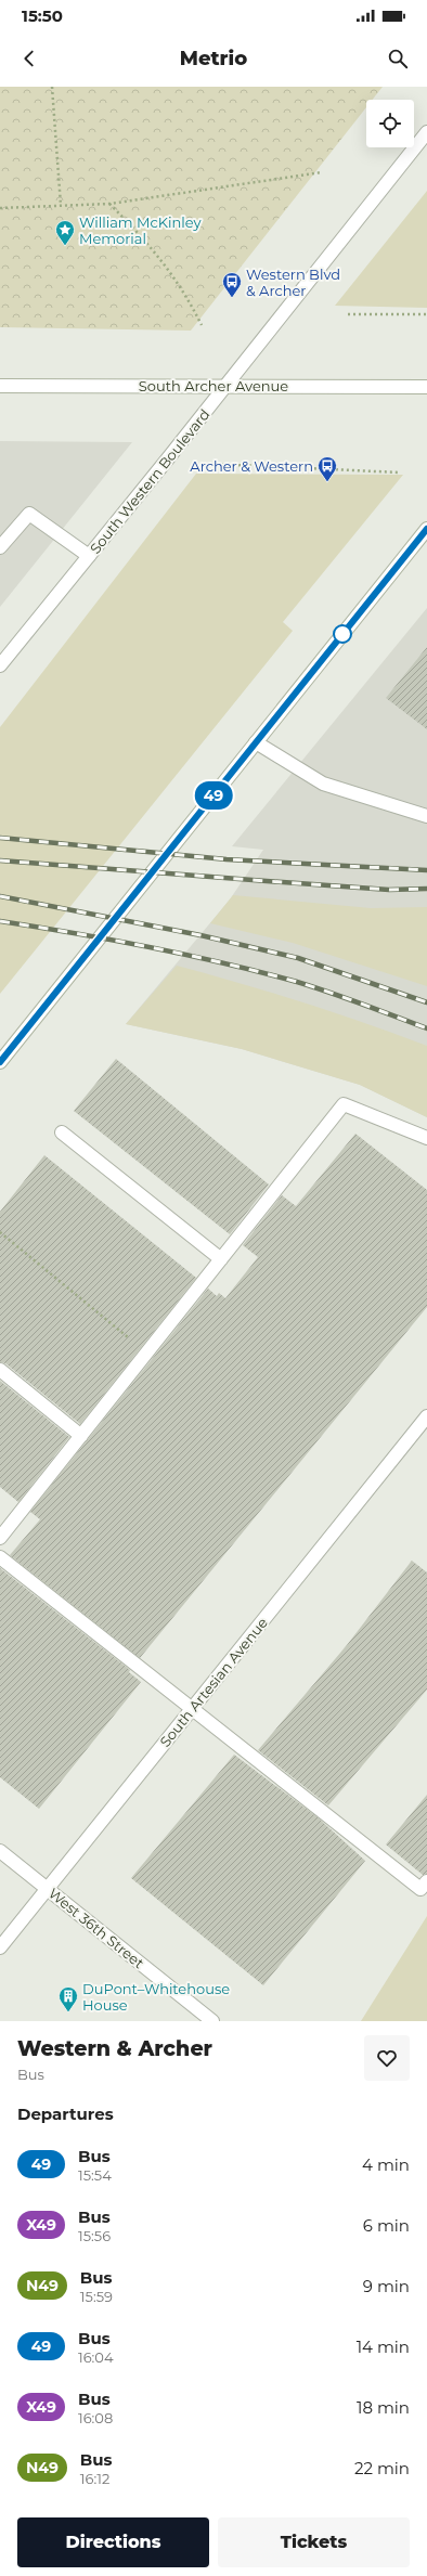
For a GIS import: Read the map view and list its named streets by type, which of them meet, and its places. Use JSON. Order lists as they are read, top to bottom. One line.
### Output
{"streets":{"street":["South Archer Avenue","South Western Boulevard","South Artesian Avenue","West 36th Street"]},"crossings":[["South Archer Avenue","South Western Boulevard"],["South Artesian Avenue","West 36th Street"]],"places":{"place":["William McKinley Memorial"],"bus stop":["Western Blvd & Archer","Archer & Western"],"building":["DuPont–Whitehouse House"]},"lines":["bus line 49"],"page":{"status":"15:50","header":"Metrio","on_map":"49","heading":[["Western & Archer","Bus"],"Departures"],"list":[{"mark":"49","name":"Bus","note":"15:54","value":"4 min"},{"mark":"X49","name":"Bus","note":"15:56","value":"6 min"},{"mark":"N49","name":"Bus","note":"15:59","value":"9 min"},{"mark":"49","name":"Bus","note":"16:04","value":"14 min"},{"mark":"X49","name":"Bus","note":"16:08","value":"18 min"},{"mark":"N49","name":"Bus","note":"16:12","value":"22 min"}],"buttons":["Directions","Tickets"]}}
